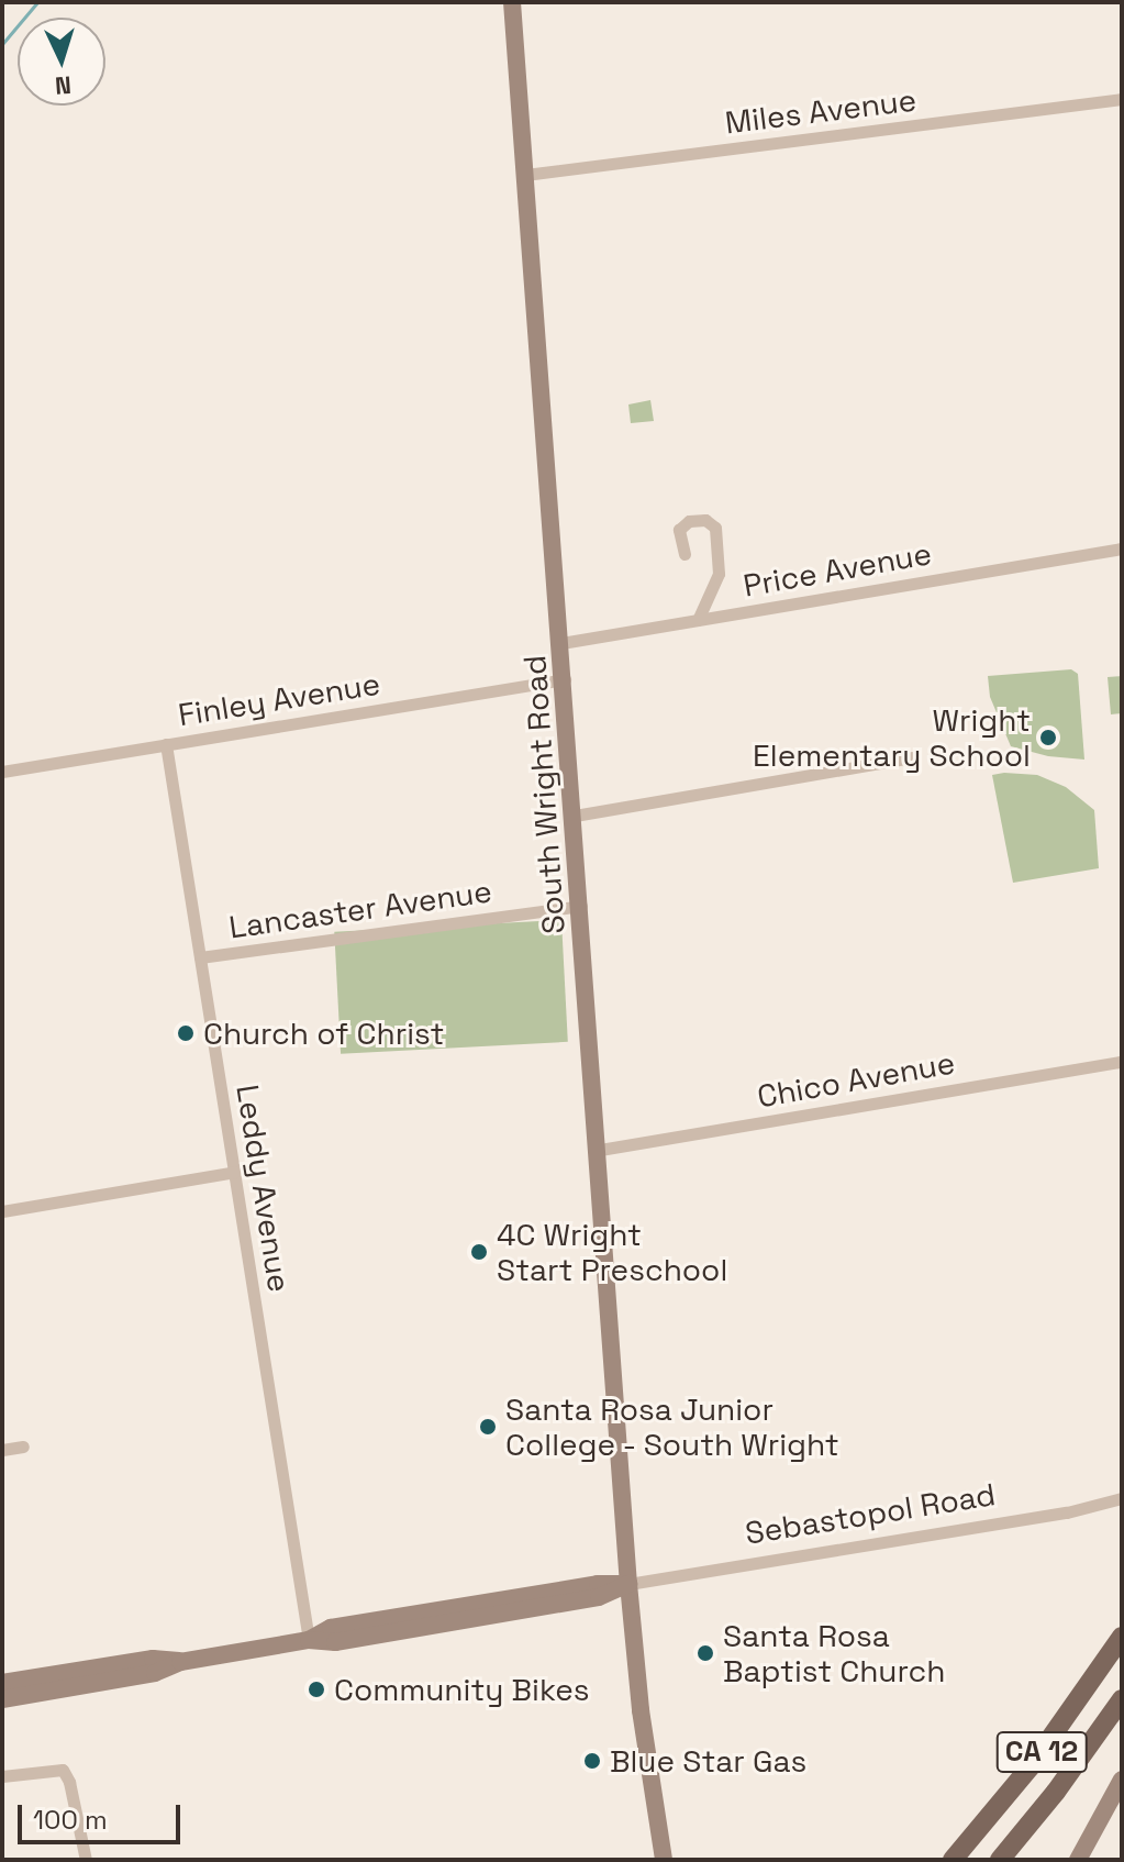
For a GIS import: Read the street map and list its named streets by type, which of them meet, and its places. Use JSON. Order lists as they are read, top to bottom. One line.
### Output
{"streets":{"main road":["South Wright Road","Sebastopol Road","CA 12"],"street":["Miles Avenue","Price Avenue","Finley Avenue","Lancaster Avenue","Chico Avenue","Leddy Avenue"]},"crossings":[["Miles Avenue","South Wright Road"],["Price Avenue","South Wright Road"],["Finley Avenue","South Wright Road"],["Finley Avenue","Leddy Avenue"],["South Wright Road","Lancaster Avenue"],["South Wright Road","Chico Avenue"],["South Wright Road","Sebastopol Road"],["Lancaster Avenue","Leddy Avenue"],["Leddy Avenue","Sebastopol Road"]],"places":["Wright Elementary School","Church of Christ","4C Wright Start Preschool","Santa Rosa Junior College - South Wright","Santa Rosa Baptist Church","Community Bikes","Blue Star Gas"],"scale_bar":"100 m","north":"bottom"}
